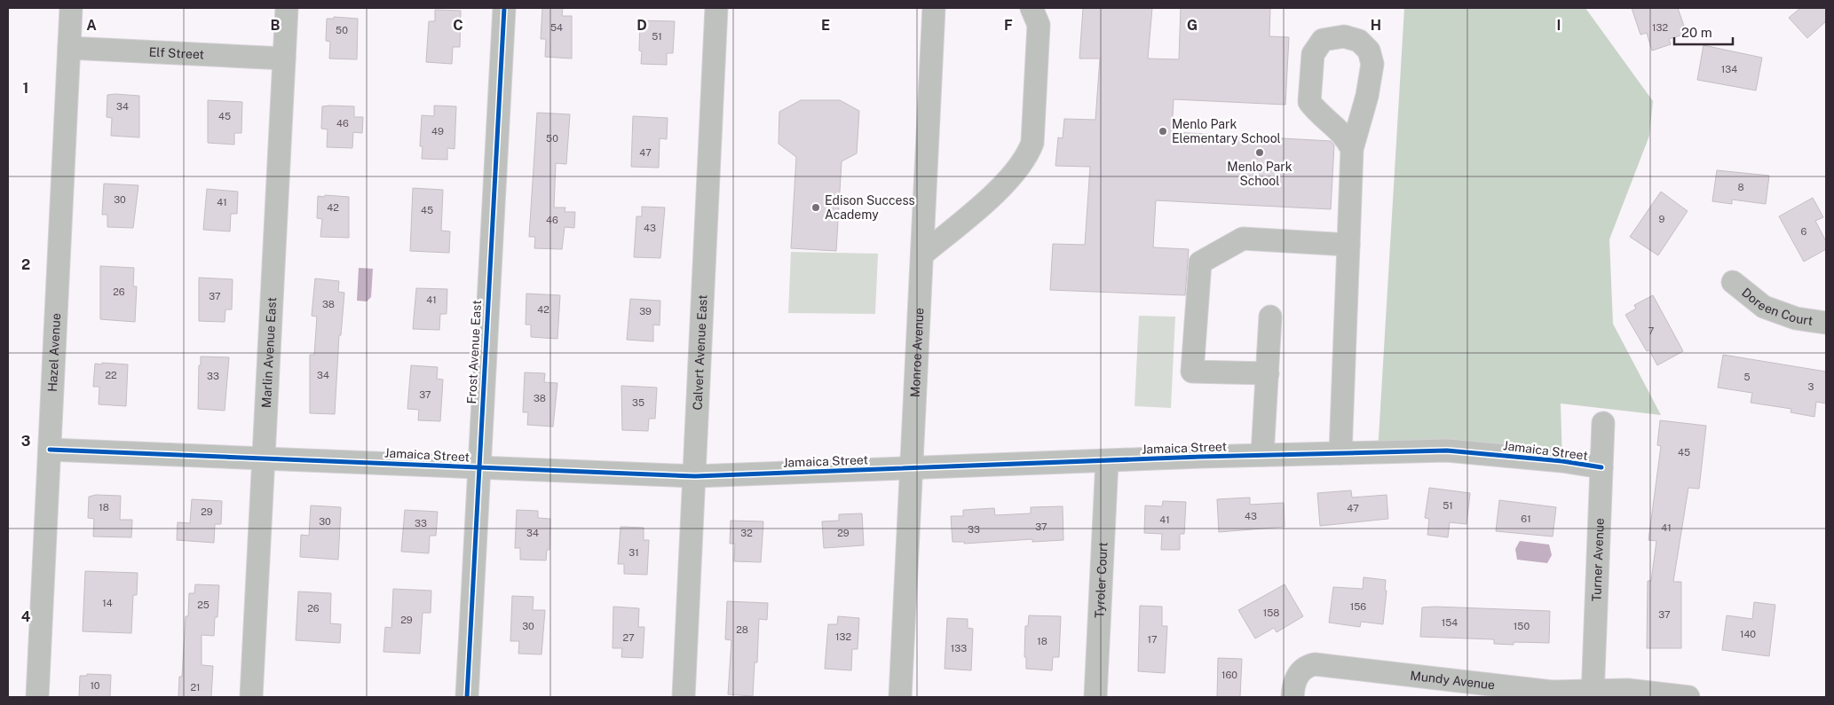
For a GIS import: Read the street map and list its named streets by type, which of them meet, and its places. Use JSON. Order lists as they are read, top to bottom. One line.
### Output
{"streets":{"street":["Elf Street","Doreen Court","Marlin Avenue East","Frost Avenue East","Hazel Avenue","Calvert Avenue East","Monroe Avenue","Jamaica Street","Turner Avenue","Tyroler Court","Mundy Avenue"]},"crossings":[["Elf Street","Marlin Avenue East"],["Elf Street","Hazel Avenue"],["Marlin Avenue East","Jamaica Street"],["Frost Avenue East","Jamaica Street"],["Hazel Avenue","Jamaica Street"],["Calvert Avenue East","Jamaica Street"],["Monroe Avenue","Jamaica Street"],["Jamaica Street","Turner Avenue"],["Jamaica Street","Tyroler Court"],["Turner Avenue","Mundy Avenue"]],"places":["Menlo Park Elementary School","Menlo Park School","Edison Success Academy"],"house_numbers":["54","132","50","51","134","34","45","46","49","50","47","8","30","41","42","45","9","46","43","6","26","37","41","38","42","39","7","22","34","33","5","3","37","38","35","45","51","18","47","29","43","61","41","30","33","37","41","33","34","32","29","31","14","25","156","26","158","37","29","154","30","150","28","140","132","27","17","18","133","160","10","21"],"scale_bar":"20 m","grid":{"columns":["A","B","C","D","E","F","G","H","I"],"rows":["1","2","3","4"]}}
